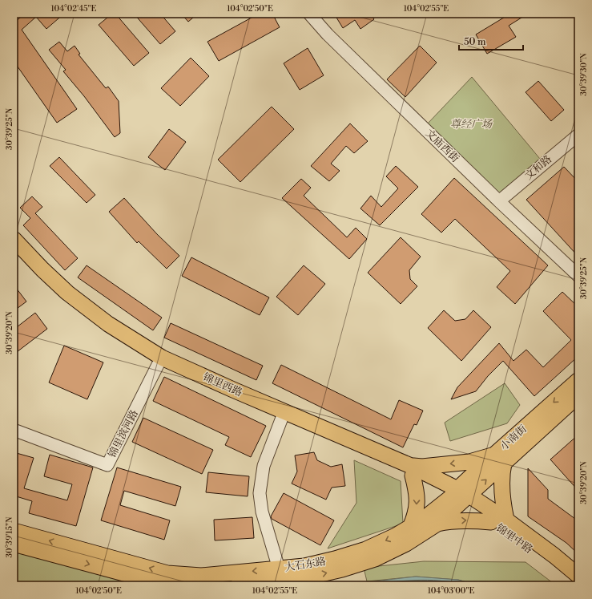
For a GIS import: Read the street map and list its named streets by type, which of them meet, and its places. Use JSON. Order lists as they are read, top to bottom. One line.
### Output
{"streets":{"main road":["锦里西路","小南街","锦里中路","大石东路"],"street":["文庙西街","文和路","锦里滨河路"]},"crossings":[["文庙西街","文和路"],["锦里西路","锦里滨河路"],["锦里西路","小南街"],["锦里西路","锦里中路"],["锦里西路","大石东路"],["小南街","锦里中路"],["小南街","大石东路"],["锦里中路","大石东路"]],"parks":["尊经广场"],"scale_bar":"50 m","coordinates":["104°02'45\"E","104°02'50\"E","104°02'55\"E","30°39'30\"N","30°39'25\"N","30°39'20\"N","30°39'15\"N","104°03'00\"E"]}
